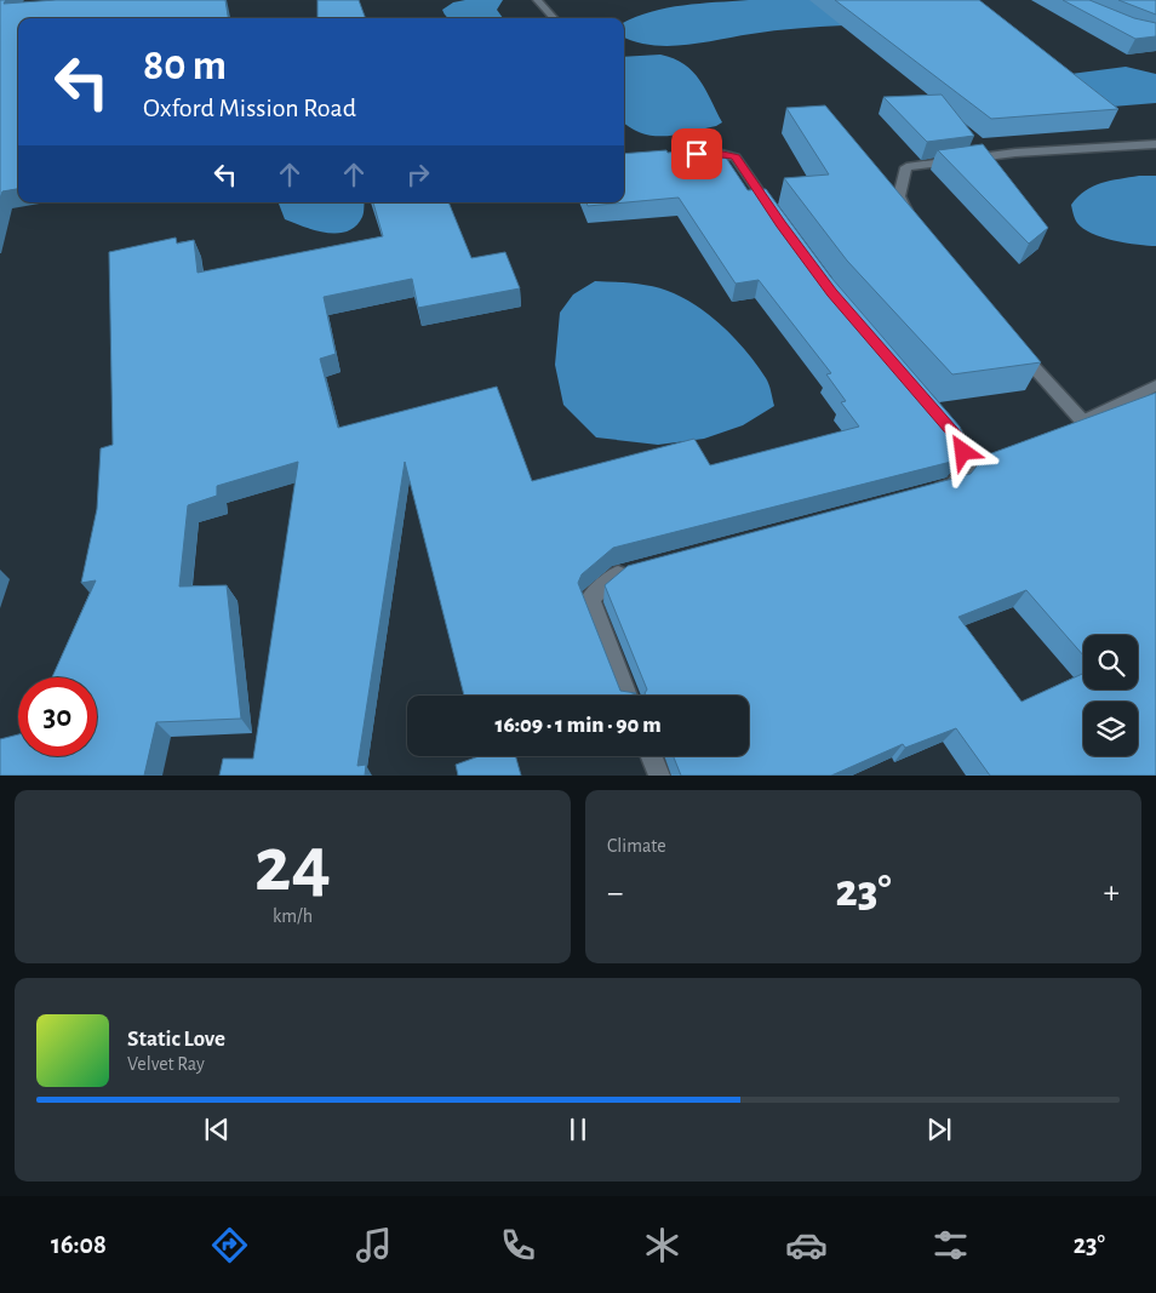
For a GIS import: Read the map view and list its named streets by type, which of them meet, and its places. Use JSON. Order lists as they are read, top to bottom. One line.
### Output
{"page":{"turn":["80 m","Oxford Mission Road"],"limit":"30","trip":"16:09 · 1 min · 90 m","tile":[["24","km/h"],"Climate"],"heat":["−","23°","+"],"song":["Static Love","Velvet Ray"],"tabs":["16:08","23°"]}}
